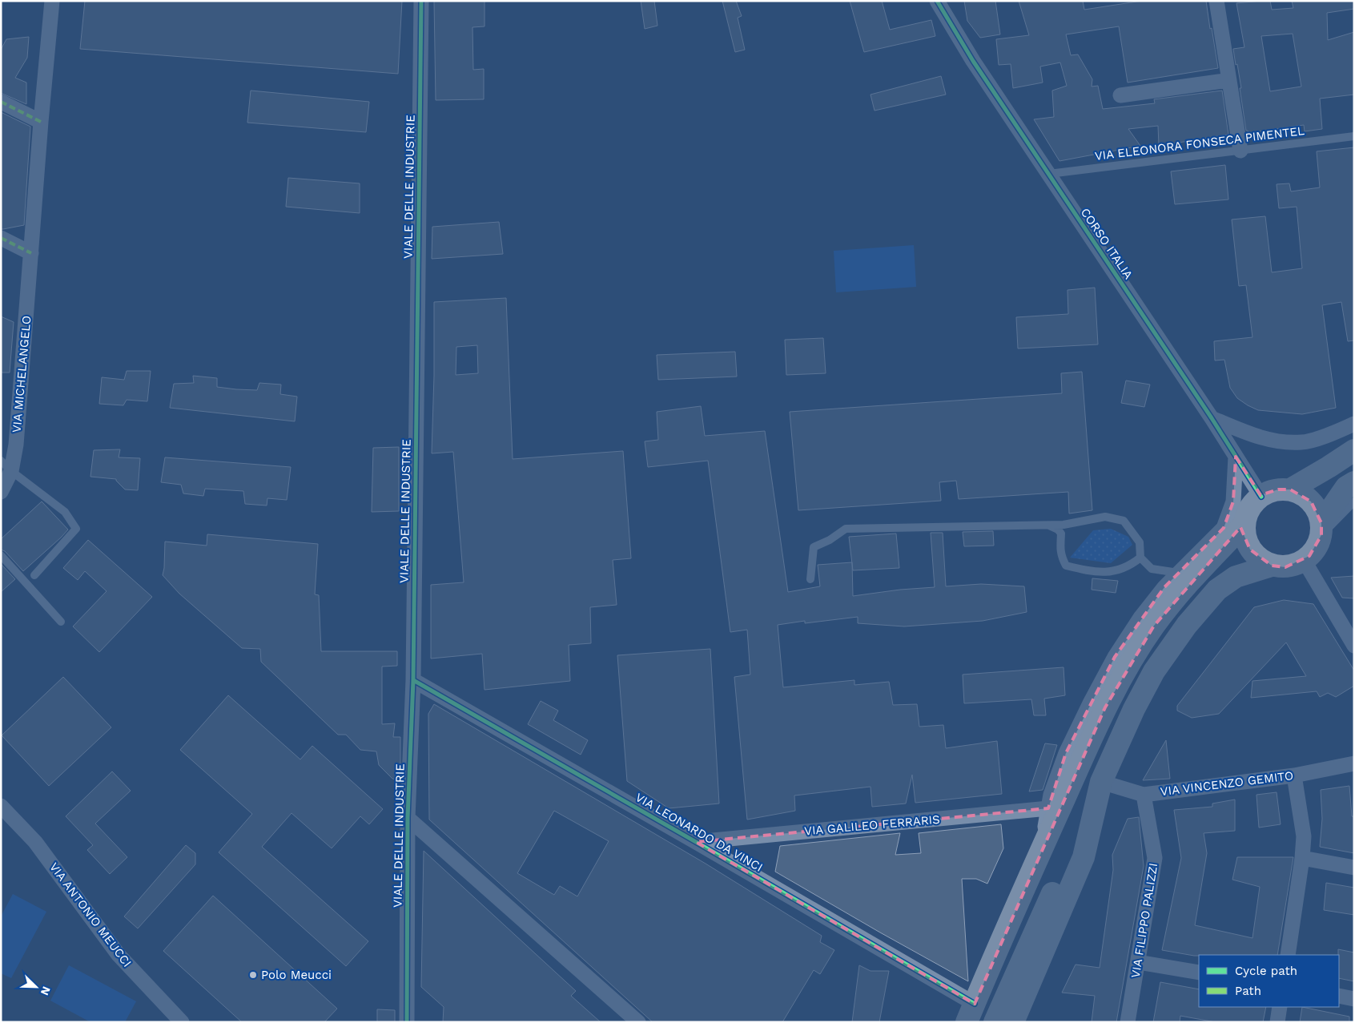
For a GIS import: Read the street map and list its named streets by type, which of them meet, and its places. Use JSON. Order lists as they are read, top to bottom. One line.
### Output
{"streets":{"street":["VIALE DELLE INDUSTRIE","CORSO ITALIA","VIA MICHELANGELO","VIA VINCENZO GEMITO","VIA GALILEO FERRARIS","VIA LEONARDO DA VINCI","VIA ANTONIO MEUCCI","VIA FILIPPO PALIZZI"],"lane":["VIA ELEONORA FONSECA PIMENTEL"]},"crossings":[["VIA ELEONORA FONSECA PIMENTEL","CORSO ITALIA"],["VIALE DELLE INDUSTRIE","VIA LEONARDO DA VINCI"],["VIA VINCENZO GEMITO","VIA FILIPPO PALIZZI"],["VIA GALILEO FERRARIS","VIA LEONARDO DA VINCI"]],"places":["Polo Meucci"],"legend":["Cycle path","Path"],"north":"bottom right"}
